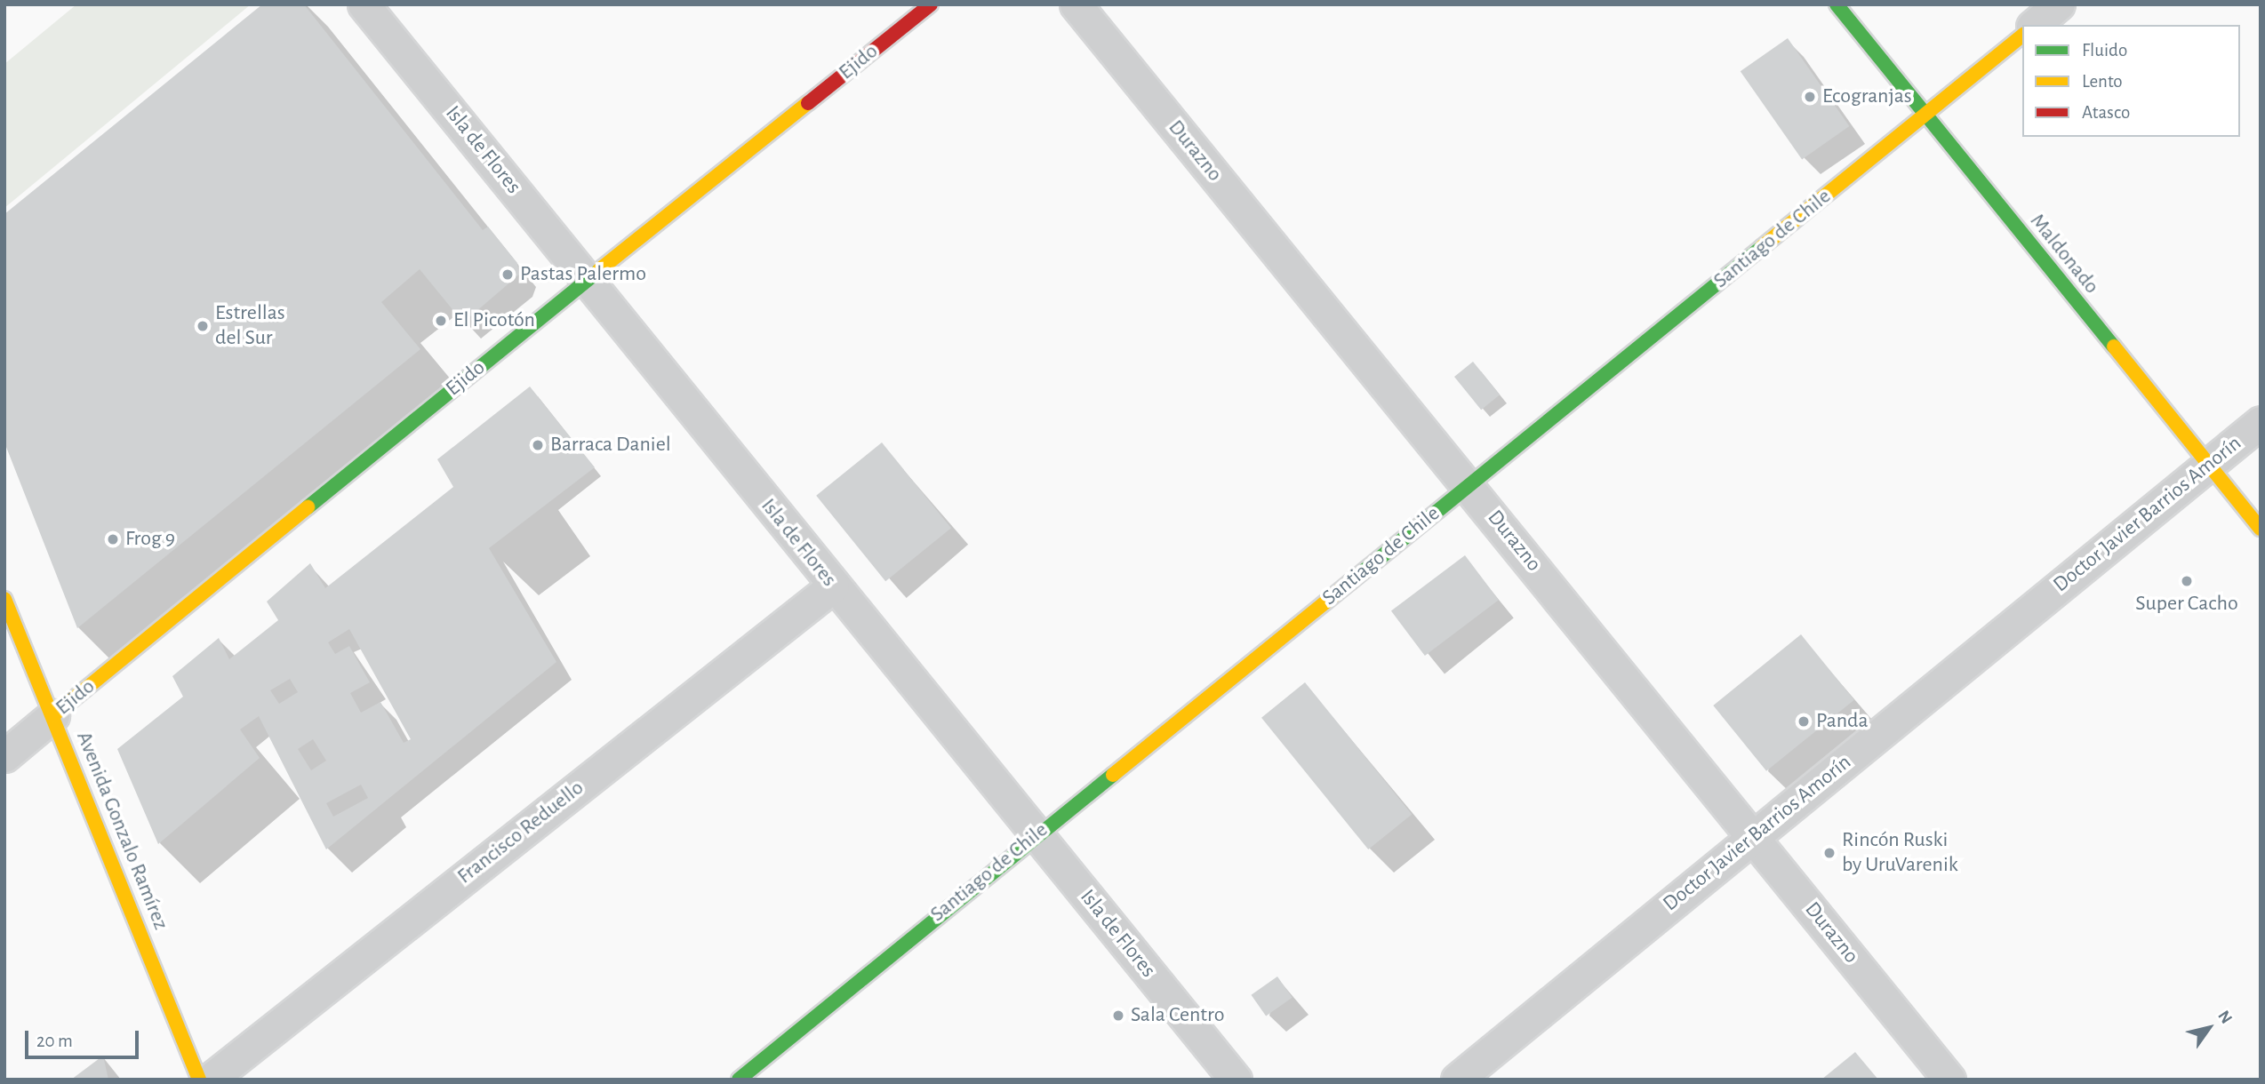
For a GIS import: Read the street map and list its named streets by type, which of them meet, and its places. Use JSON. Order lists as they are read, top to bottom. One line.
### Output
{"streets":{"street":["Ejido","Isla de Flores","Durazno","Santiago de Chile","Maldonado","Doctor Javier Barrios Amorín","Avenida Gonzalo Ramírez","Francisco Reduello"]},"crossings":[["Ejido","Isla de Flores"],["Ejido","Avenida Gonzalo Ramírez"],["Isla de Flores","Santiago de Chile"],["Isla de Flores","Francisco Reduello"],["Durazno","Santiago de Chile"],["Durazno","Doctor Javier Barrios Amorín"],["Santiago de Chile","Maldonado"],["Maldonado","Doctor Javier Barrios Amorín"]],"places":["Ecogranjas","Pastas Palermo","El Picotón","Estrellas del Sur","Barraca Daniel","Frog 9","Super Cacho","Panda","Rincón Ruski by UruVarenik","Sala Centro"],"legend":["Fluido","Lento","Atasco"],"scale_bar":"20 m","north":"top right"}
